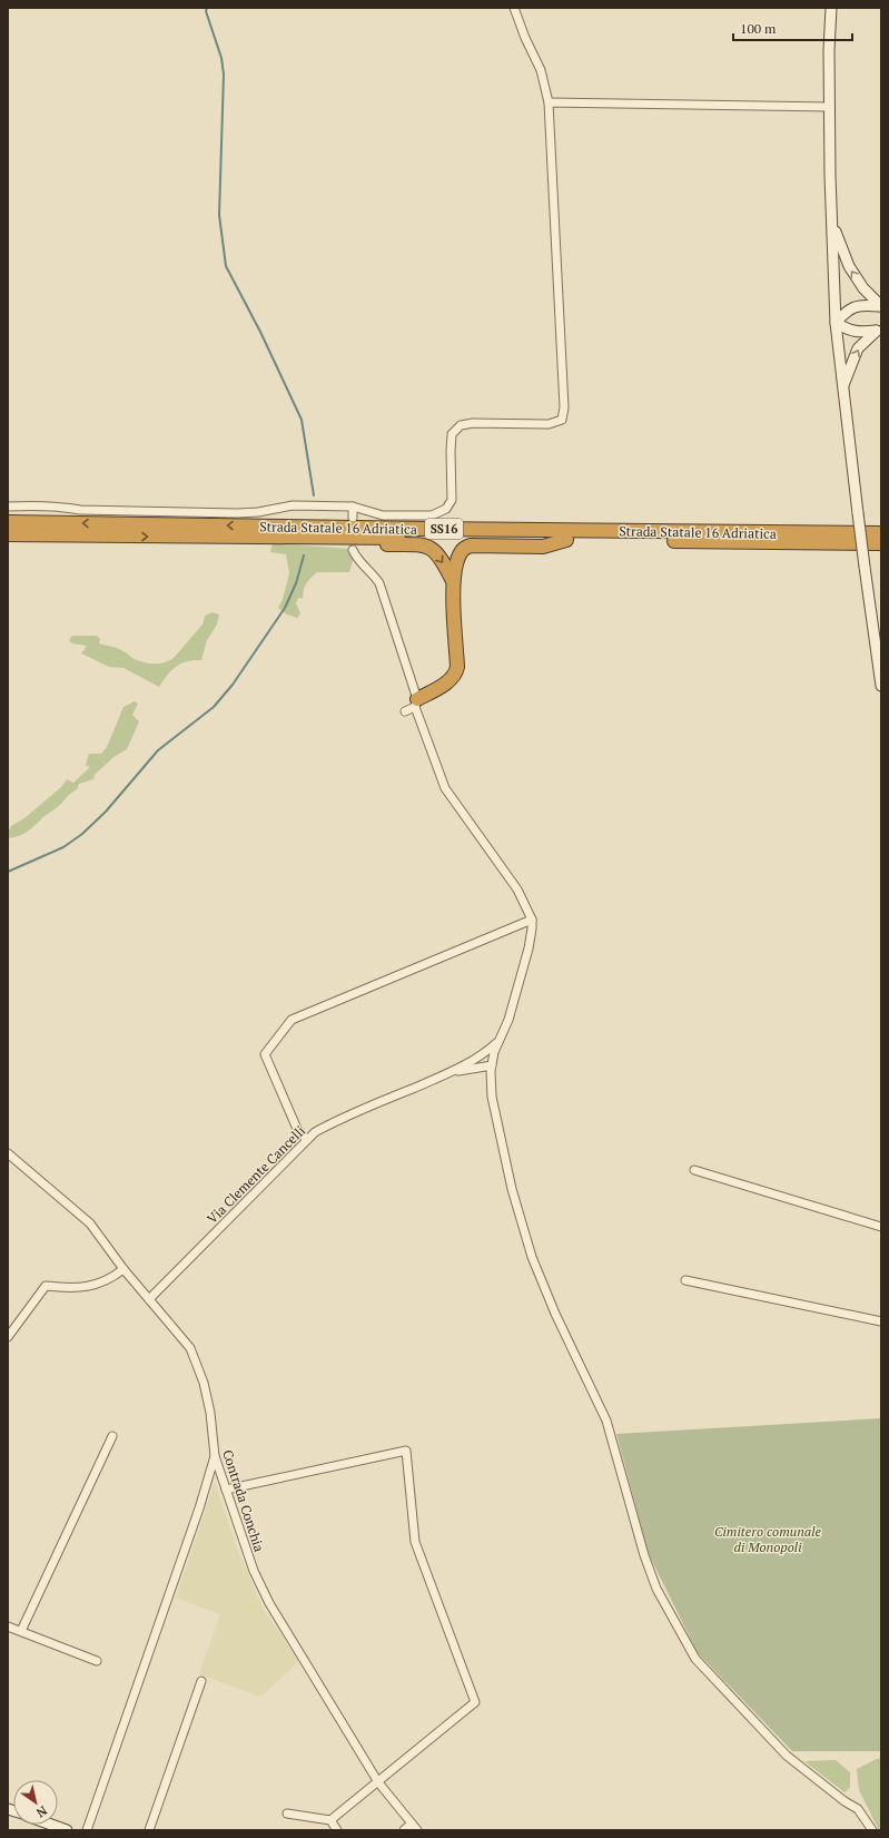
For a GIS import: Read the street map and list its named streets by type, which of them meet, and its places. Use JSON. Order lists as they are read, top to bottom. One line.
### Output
{"streets":{"highway":["Strada Statale 16 Adriatica","SS16"],"street":["Via Clemente Cancelli","Contrada Conchia"]},"crossings":[["Via Clemente Cancelli","Contrada Conchia"]],"parks":["Cimitero comunale di Monopoli"],"scale_bar":"100 m","north":"bottom right"}
